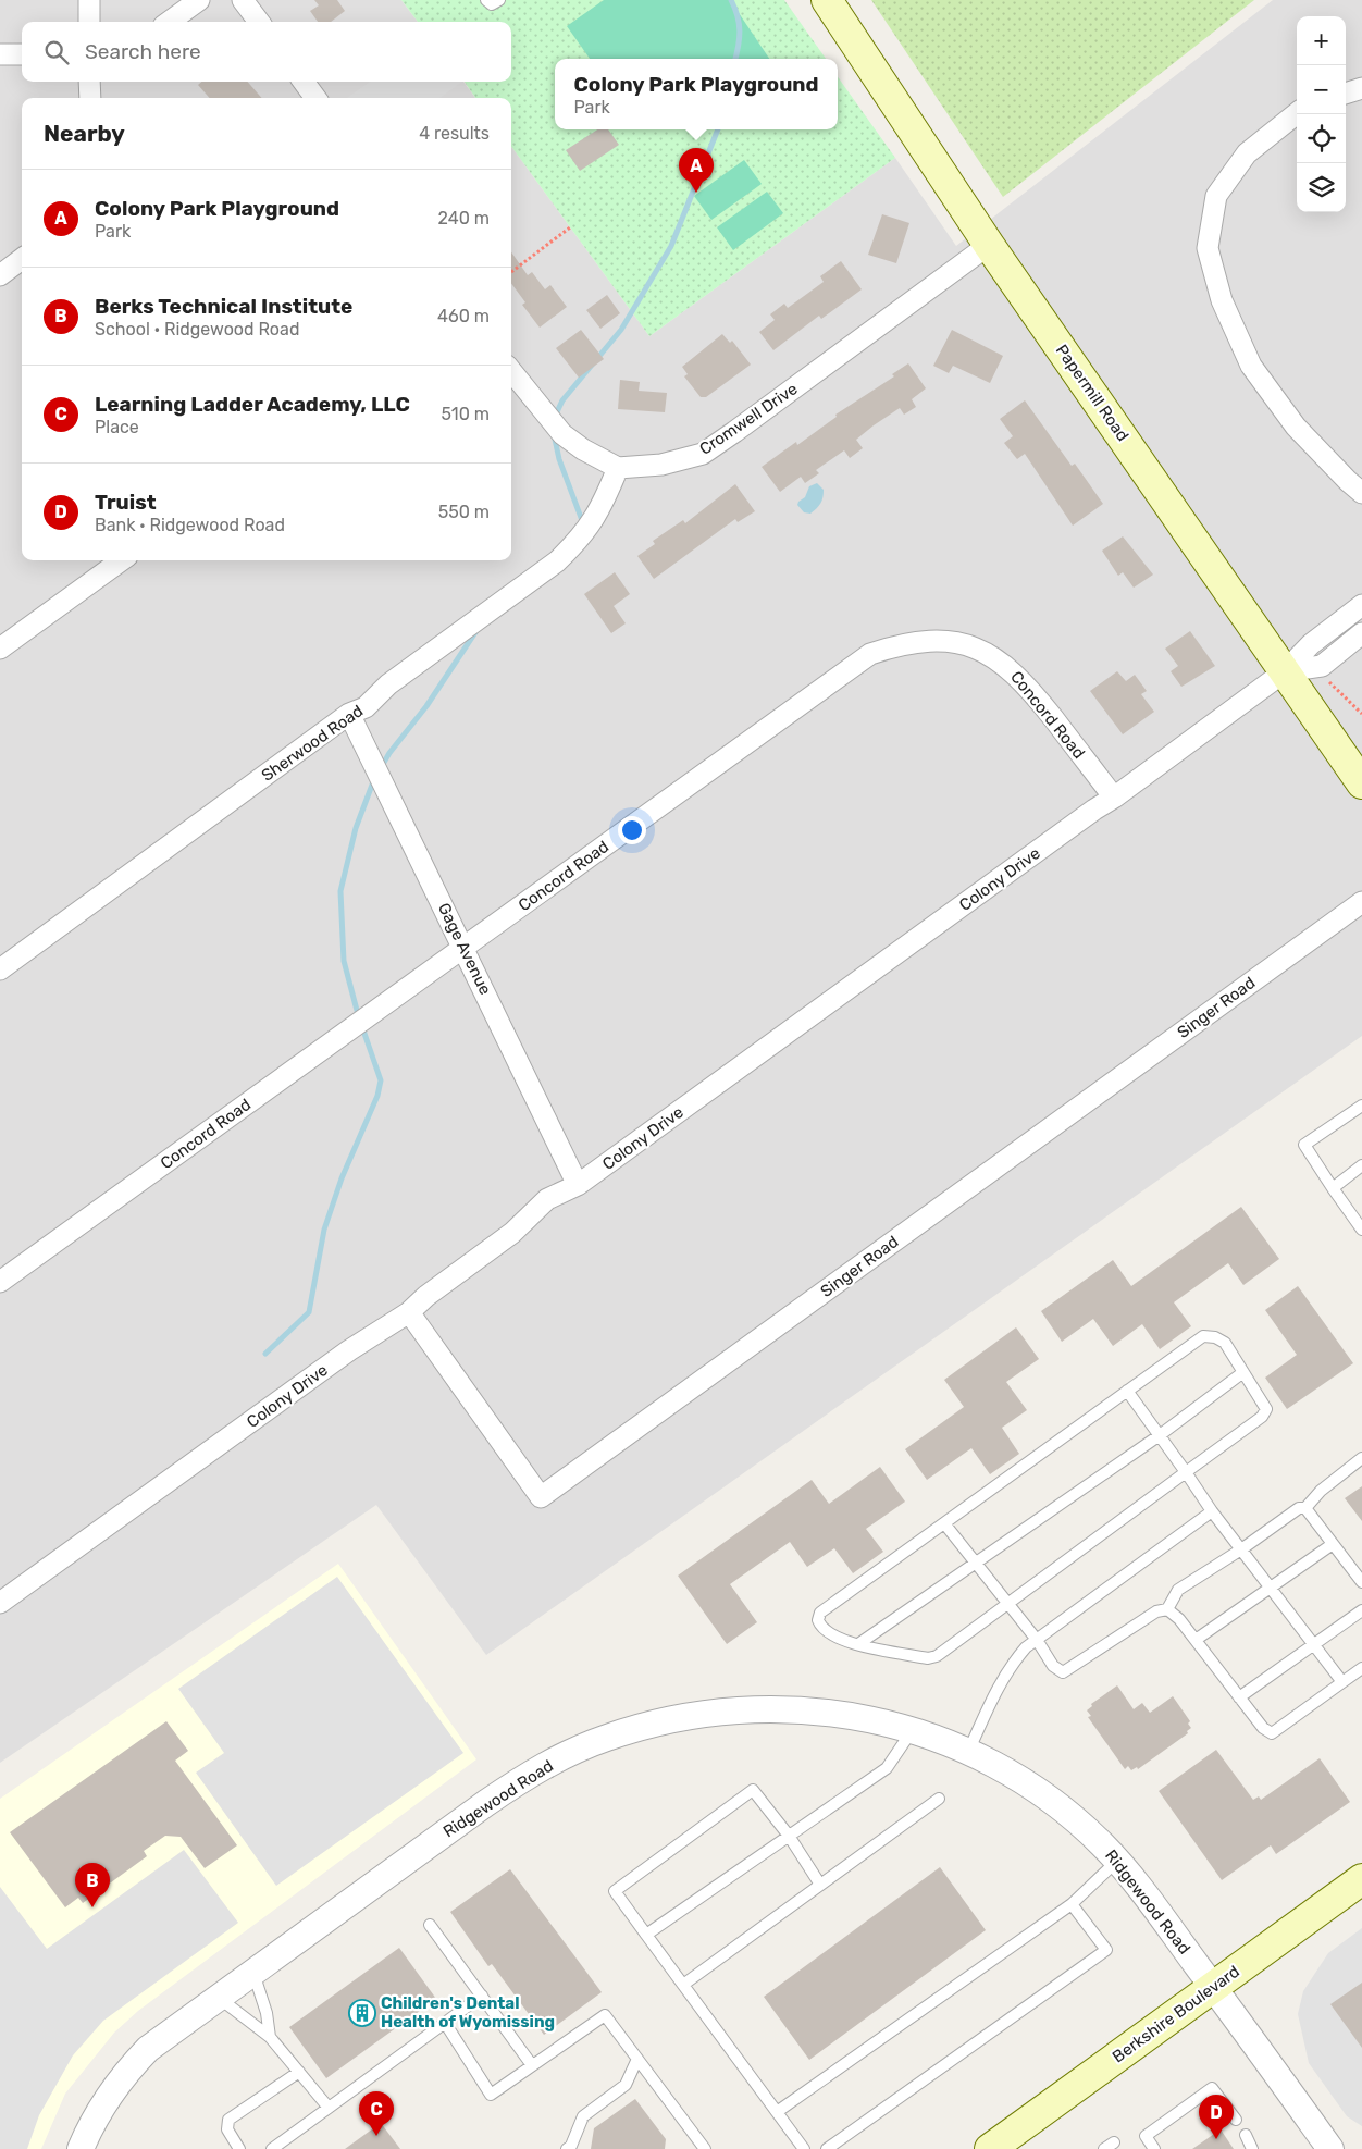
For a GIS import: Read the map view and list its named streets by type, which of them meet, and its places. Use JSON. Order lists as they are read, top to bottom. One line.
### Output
{"streets":{"main road":["Papermill Road","Berkshire Boulevard"],"street":["Cromwell Drive","Concord Road","Sherwood Road","Colony Drive","Gage Avenue","Singer Road","Ridgewood Road"]},"crossings":[["Papermill Road","Cromwell Drive"],["Papermill Road","Colony Drive"],["Cromwell Drive","Sherwood Road"],["Concord Road","Colony Drive"],["Concord Road","Gage Avenue"],["Sherwood Road","Gage Avenue"],["Colony Drive","Gage Avenue"],["Colony Drive","Singer Road"],["Ridgewood Road","Berkshire Boulevard"]],"places":{"building":["Children's Dental Health of Wyomissing"]},"page":{"map_buttons":["+","−"],"search":"Search here","popup":["Colony Park Playground","Park"],"heading":["Nearby","4 results"],"pins":["A","B","C","D"],"list":[{"mark":"A","name":"Colony Park Playground","note":"Park","value":"240 m"},{"mark":"B","name":"Berks Technical Institute","note":"School · Ridgewood Road","value":"460 m"},{"mark":"C","name":"Learning Ladder Academy, LLC","note":"Place","value":"510 m"},{"mark":"D","name":"Truist","note":"Bank · Ridgewood Road","value":"550 m"}]}}
